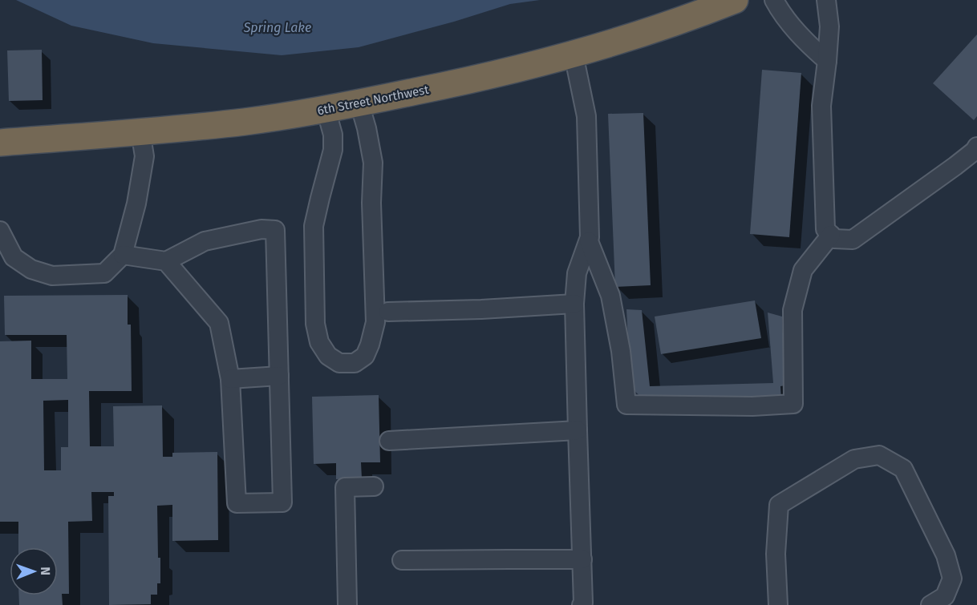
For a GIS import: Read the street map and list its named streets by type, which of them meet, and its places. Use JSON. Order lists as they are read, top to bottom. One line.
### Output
{"streets":{"highway":["6th Street Northwest"]},"water":["Spring Lake"],"north":"right"}
